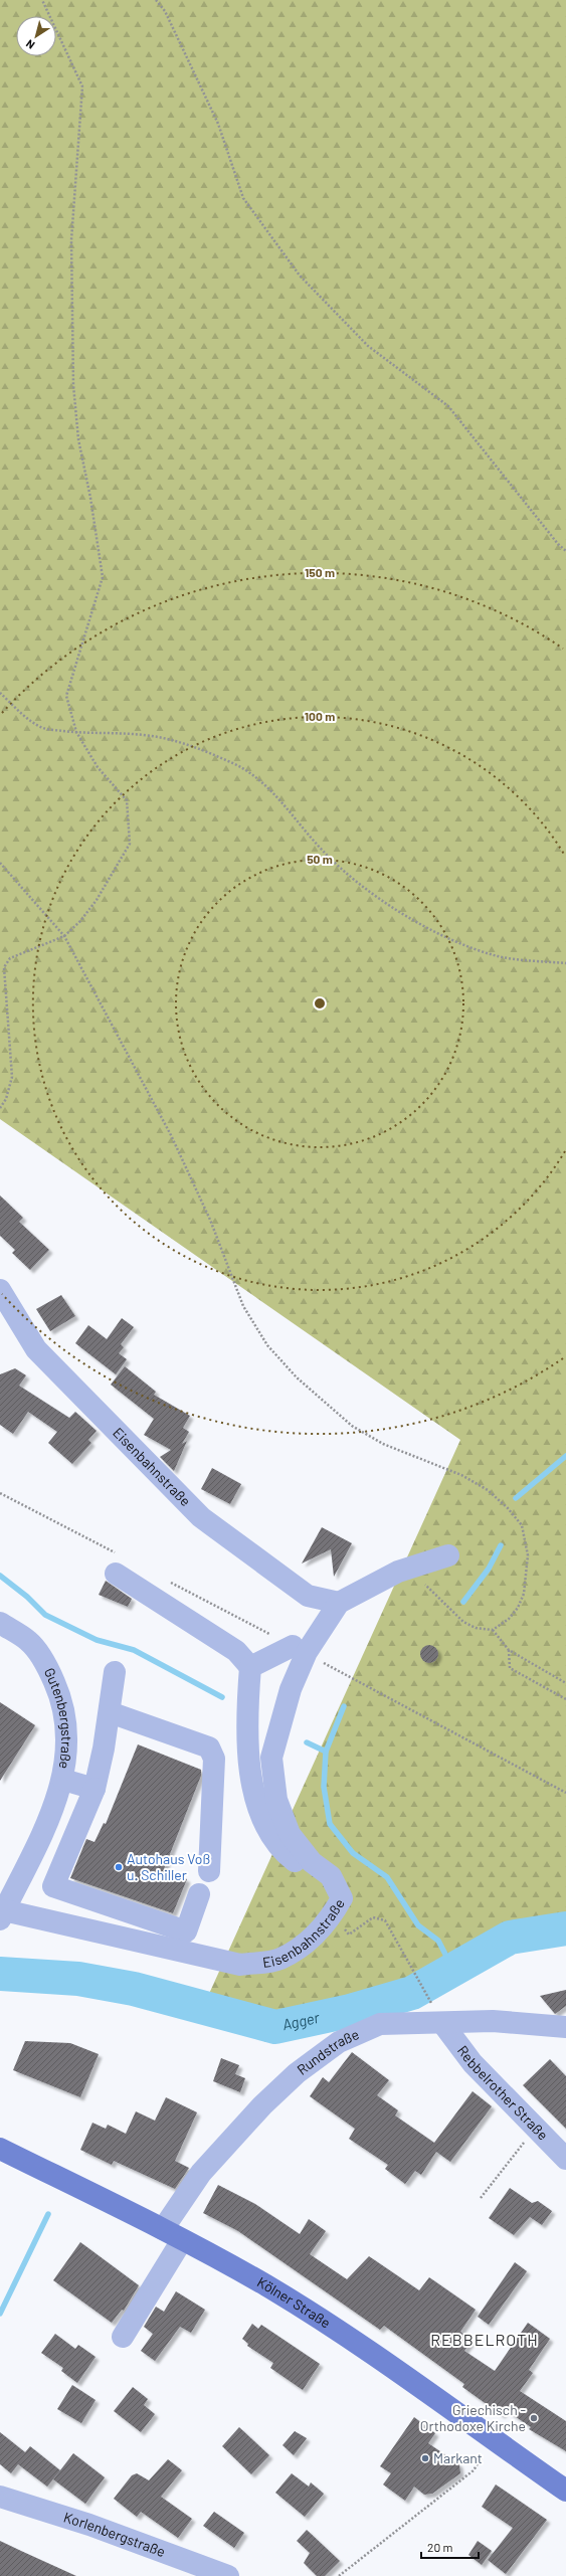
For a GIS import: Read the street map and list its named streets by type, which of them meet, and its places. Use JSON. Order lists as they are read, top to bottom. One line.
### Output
{"streets":{"main road":["Kölner Straße"],"street":["Eisenbahnstraße","Gutenbergstraße","Rundstraße","Rebbelrother Straße","Korlenbergstraße"]},"crossings":[["Eisenbahnstraße","Gutenbergstraße"],["Rundstraße","Rebbelrother Straße"],["Rundstraße","Kölner Straße"]],"districts":["REBBELROTH"],"water":["Agger"],"places":["Autohaus Voß u. Schiller","Griechisch - Orthodoxe Kirche","Markant"],"scale_bar":"20 m","north":"bottom left","rings":["150 m","100 m","50 m"]}
